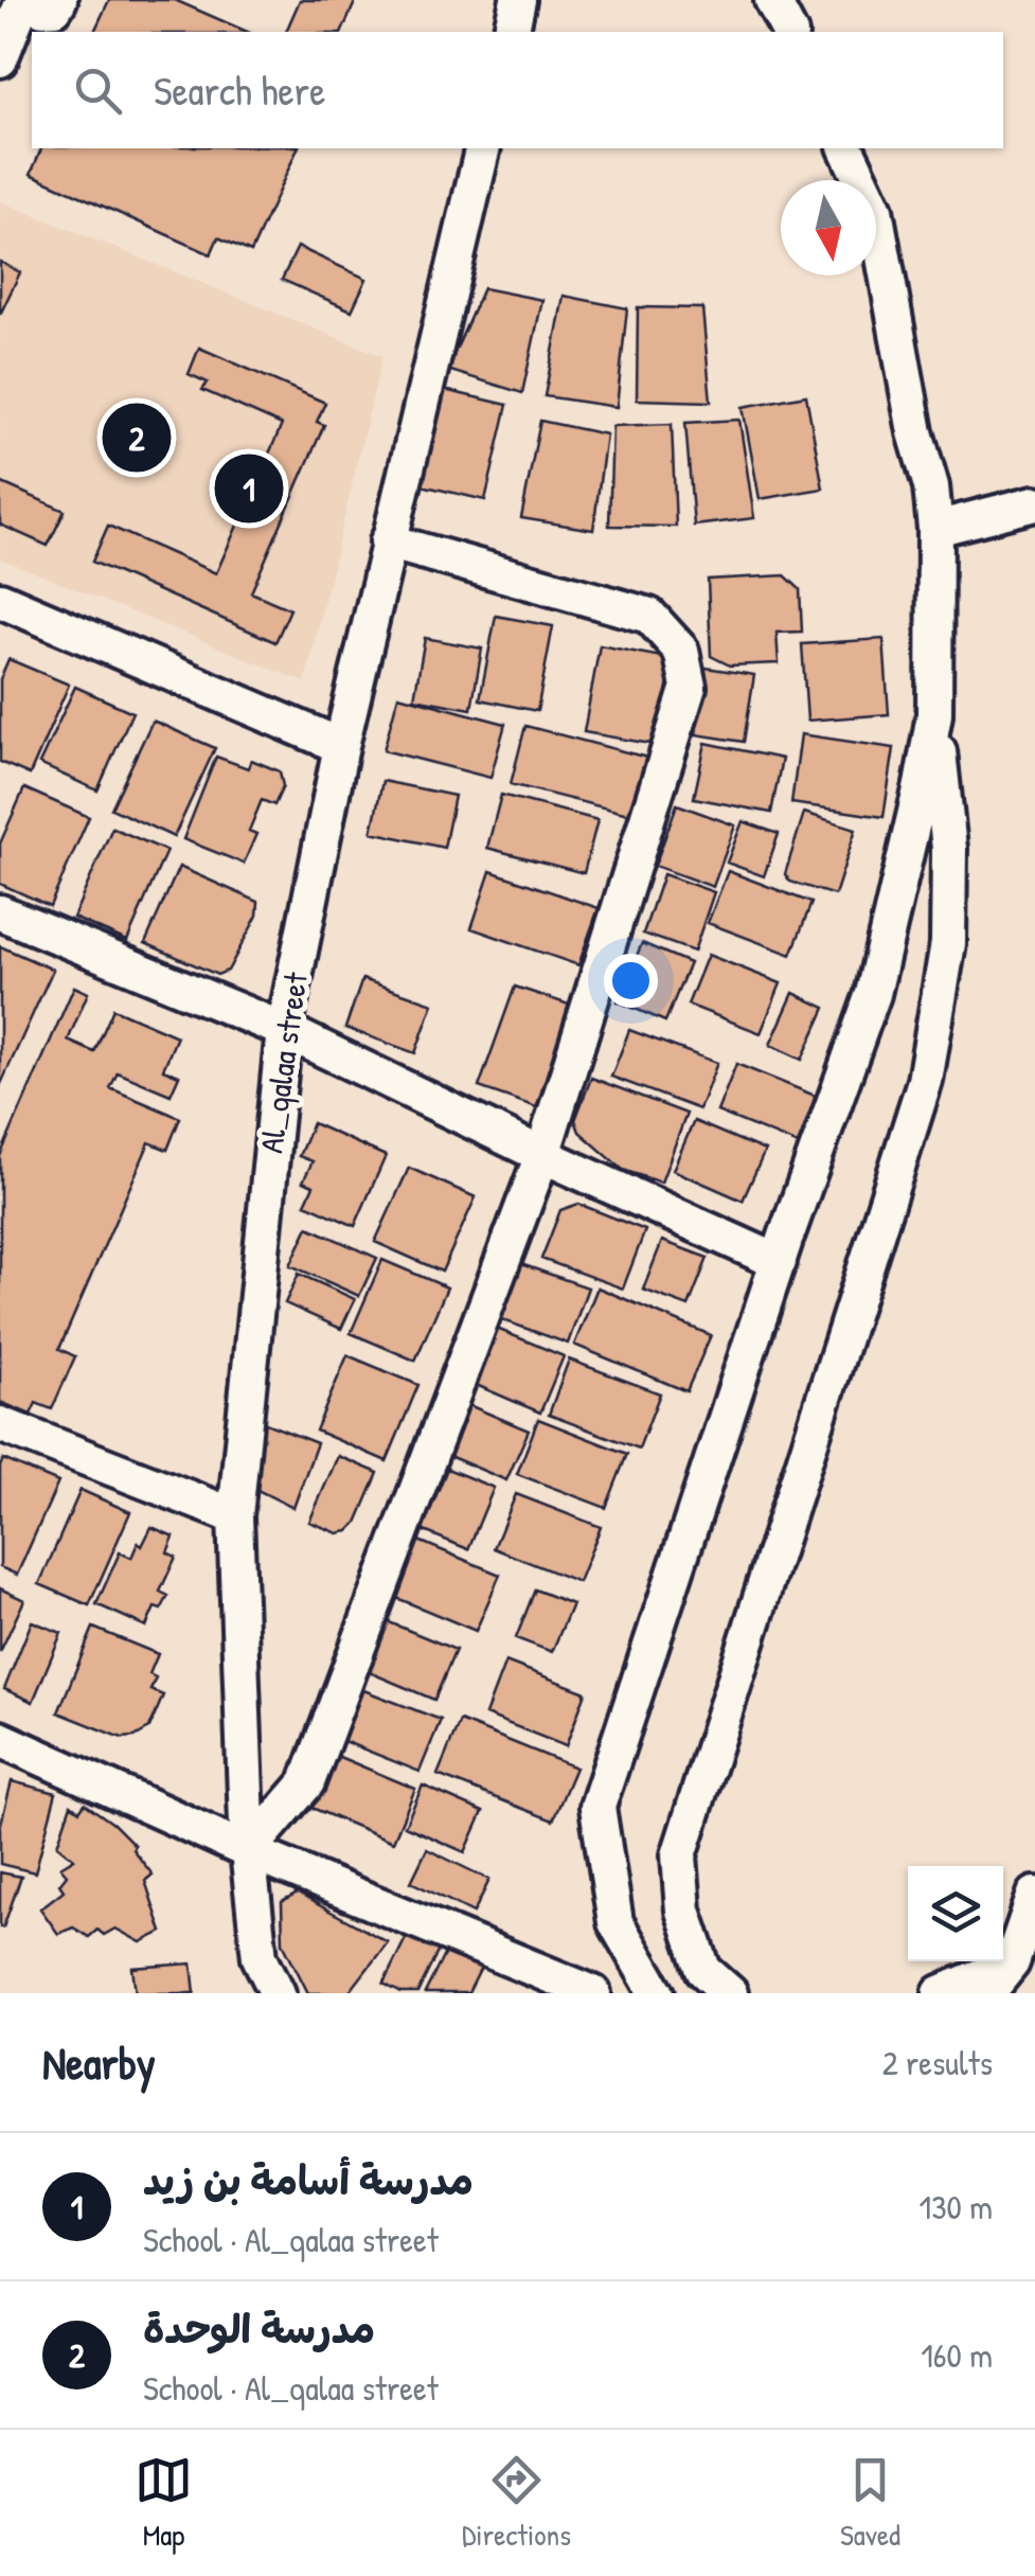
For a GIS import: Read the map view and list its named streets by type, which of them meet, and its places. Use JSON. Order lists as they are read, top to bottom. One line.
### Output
{"streets":{"street":["Al_qalaa street"]},"north":"bottom","page":{"search":"Search here","pins":["2","1"],"heading":["Nearby","2 results"],"list":[{"mark":"1","name":"مدرسة أسامة بن زيد","note":"School · Al_qalaa street","value":"130 m"},{"mark":"2","name":"مدرسة الوحدة","note":"School · Al_qalaa street","value":"160 m"}],"nav":["Map","Directions","Saved"]}}
